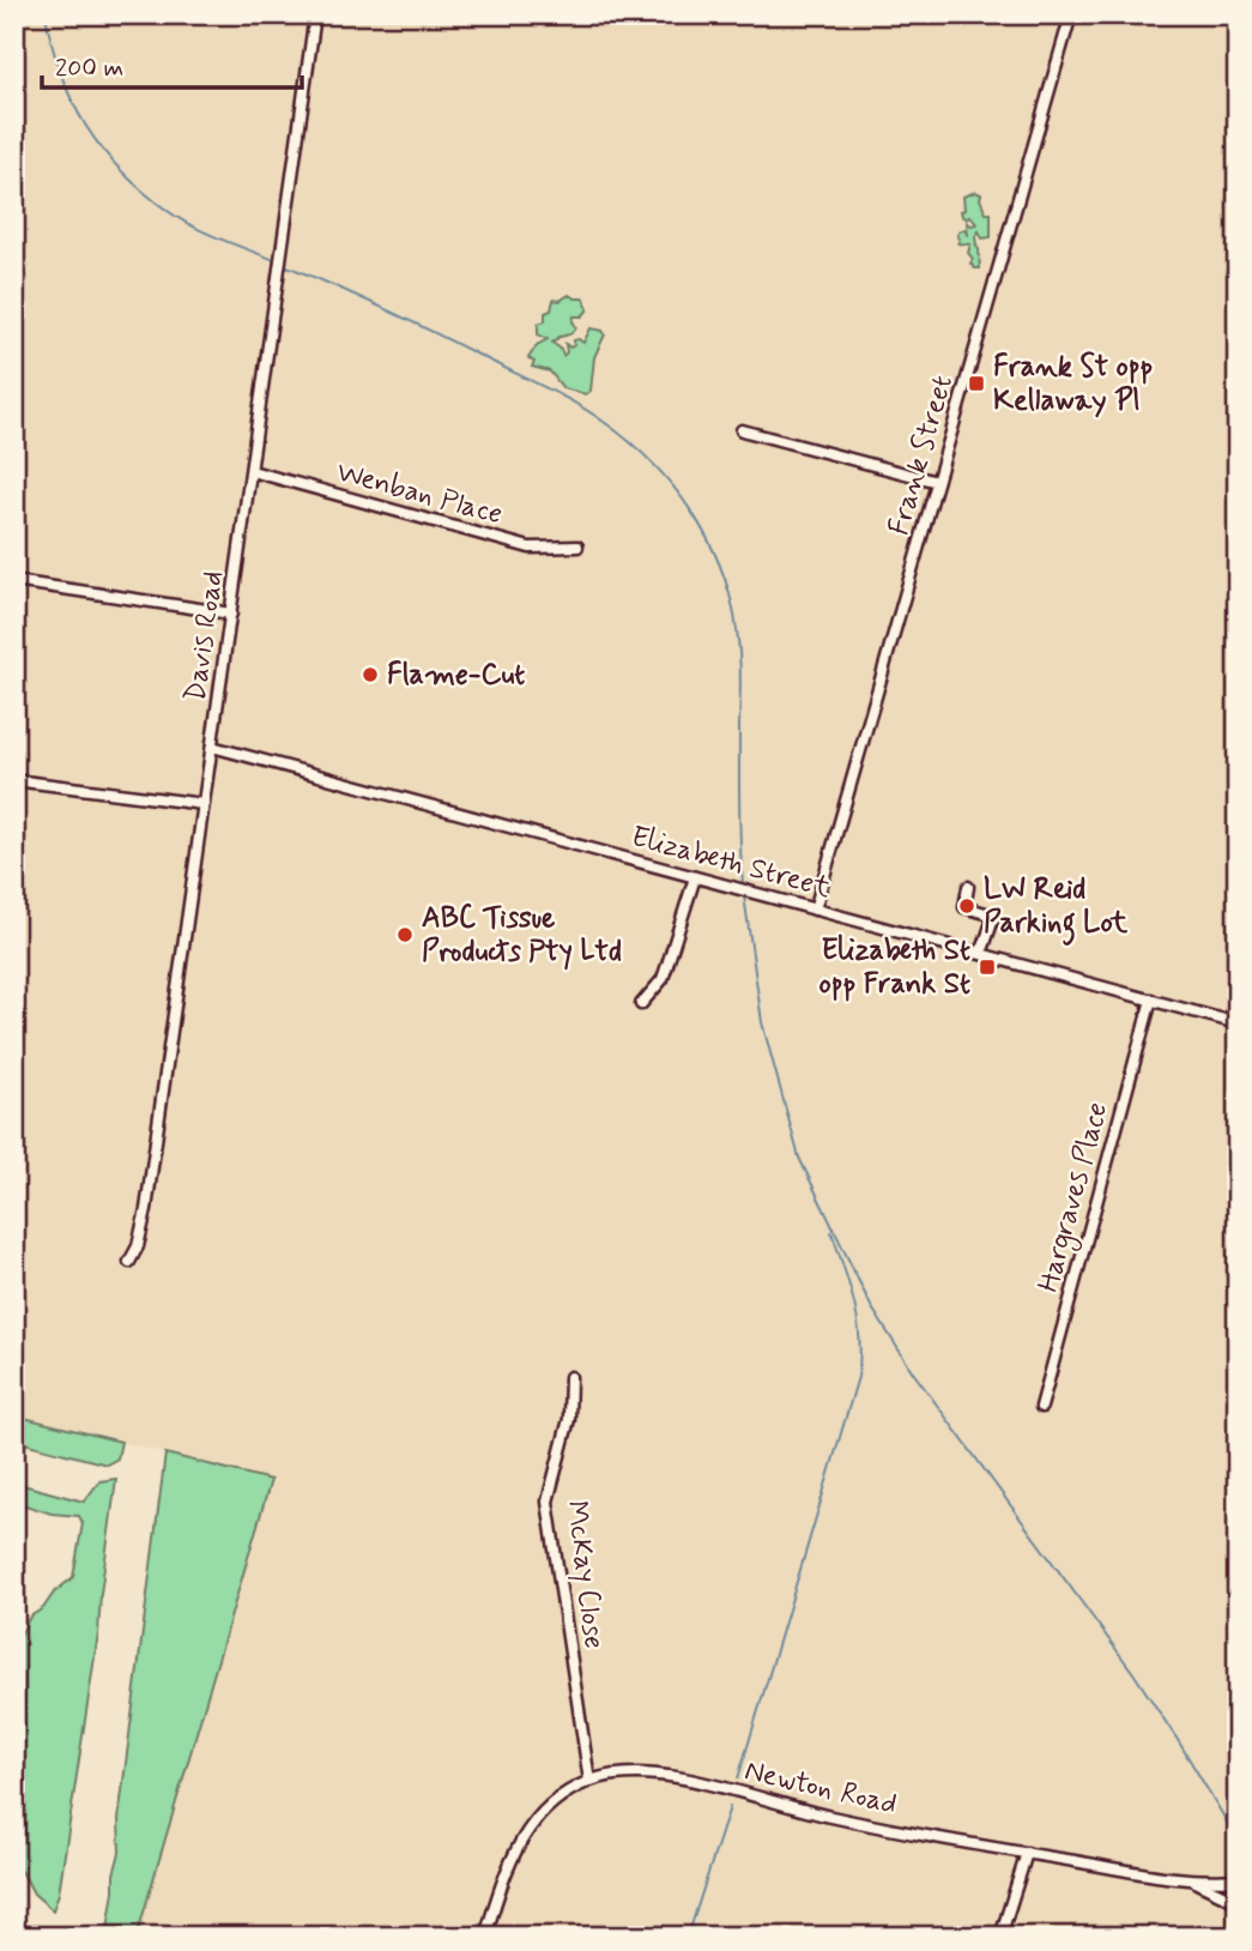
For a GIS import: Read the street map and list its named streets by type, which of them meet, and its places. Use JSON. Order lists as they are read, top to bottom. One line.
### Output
{"streets":{"street":["Frank Street","Wenban Place","Davis Road","Elizabeth Street","Hargraves Place","McKay Close","Newton Road"]},"crossings":[["Frank Street","Elizabeth Street"],["Wenban Place","Davis Road"],["Davis Road","Elizabeth Street"],["Elizabeth Street","Hargraves Place"],["McKay Close","Newton Road"]],"places":{"transit":["Frank St opp Kellaway Pl","Elizabeth St opp Frank St"],"other":["Flame-Cut","LW Reid Parking Lot","ABC Tissue Products Pty Ltd"]},"scale_bar":"200 m"}
